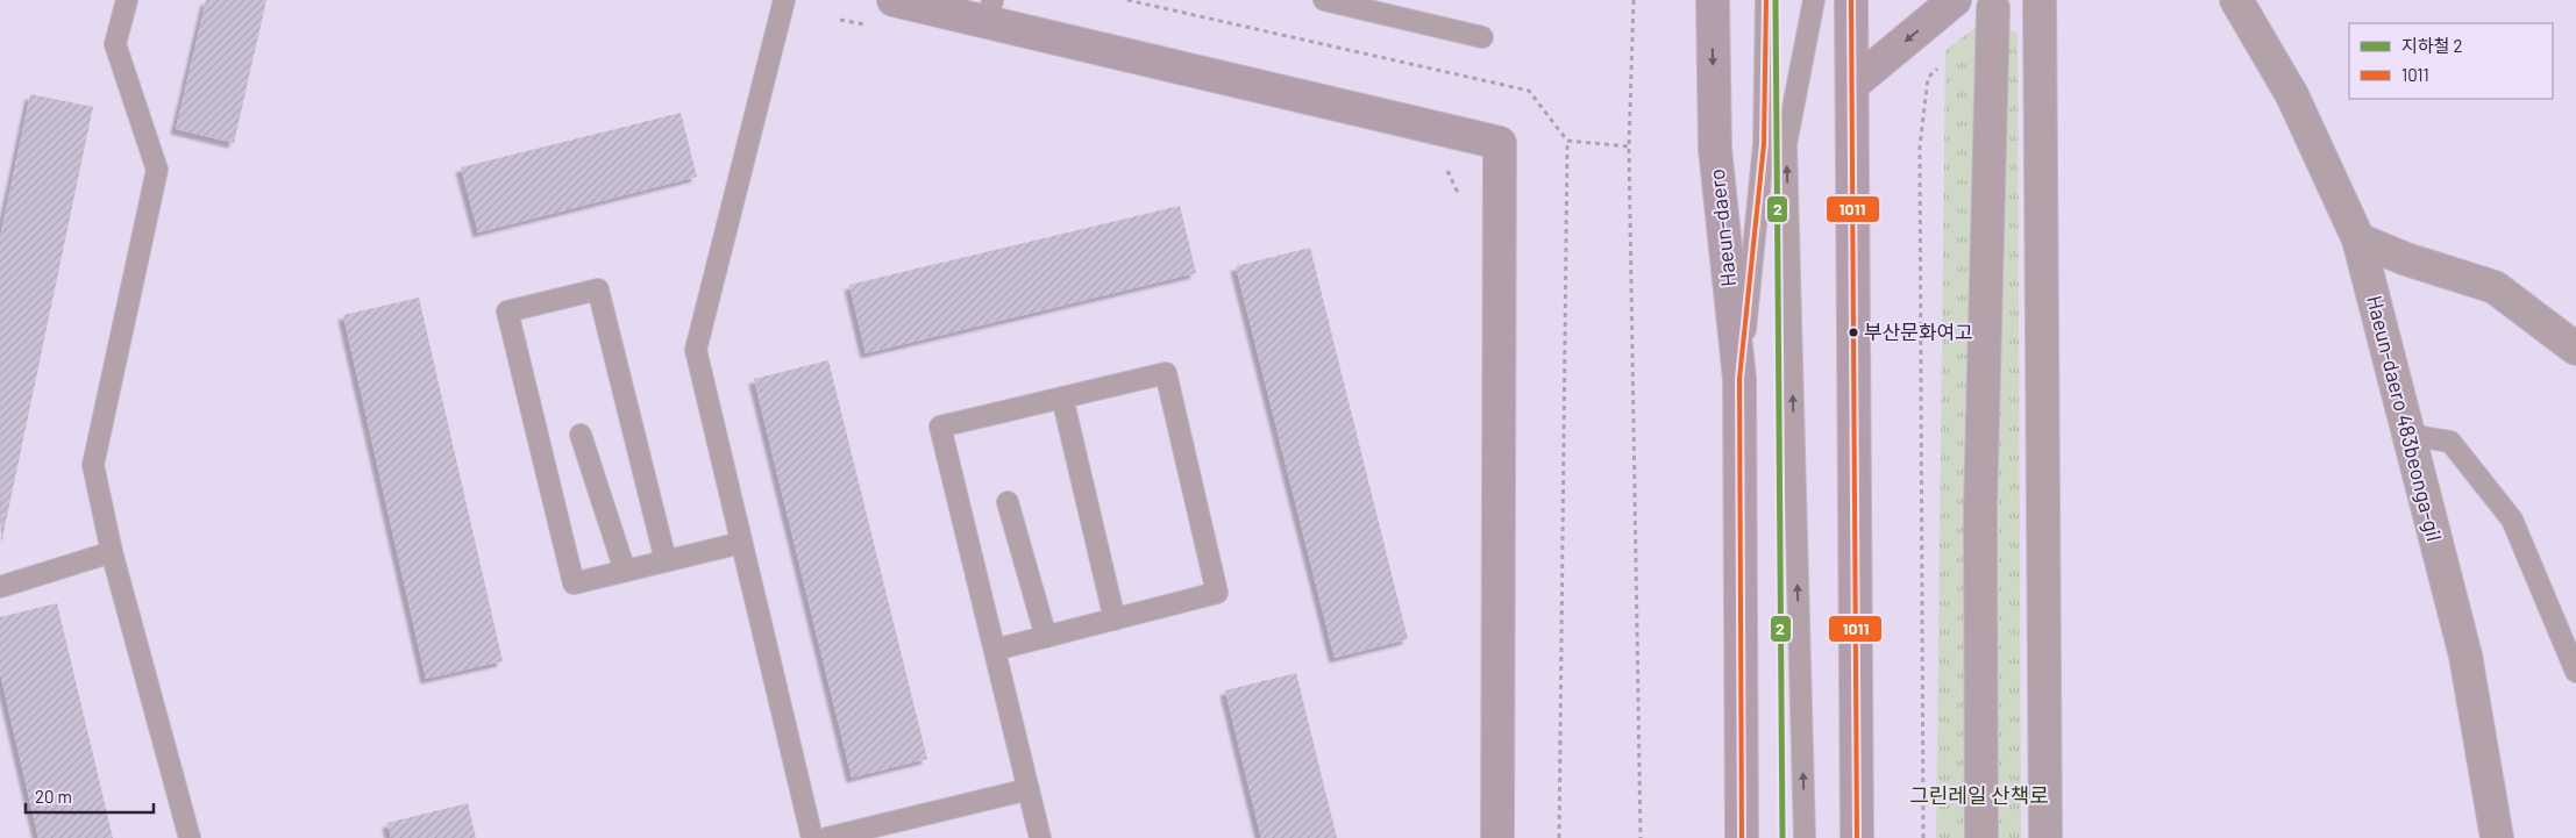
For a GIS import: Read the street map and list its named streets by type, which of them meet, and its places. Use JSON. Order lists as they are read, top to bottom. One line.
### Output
{"streets":{"main road":["Haeun-daero"],"street":["Haeun-daero 483beonga-gil"]},"parks":["그린레일 산책로"],"places":["부산문화여고"],"lines":["metro line 2","transit line 1011"],"legend":["지하철 2","1011"],"scale_bar":"20 m"}
